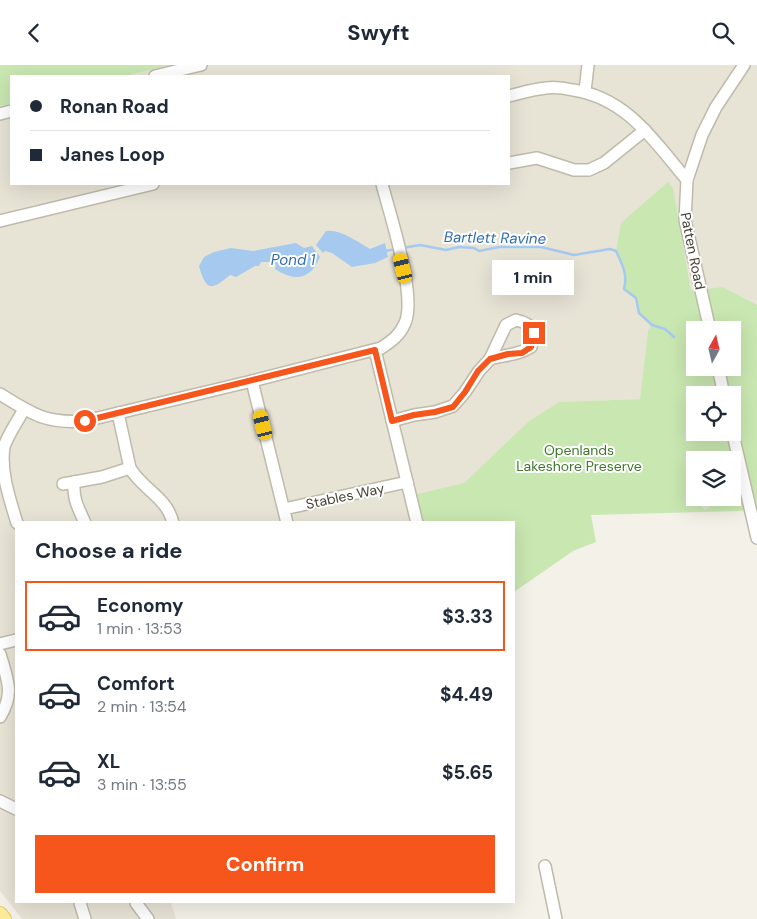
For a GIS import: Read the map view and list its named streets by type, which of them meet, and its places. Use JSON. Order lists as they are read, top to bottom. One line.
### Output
{"streets":{"street":["Patten Road","Stables Way"]},"water":["Bartlett Ravine","Pond 1"],"parks":["Openlands Lakeshore Preserve"],"north":"top","page":{"header":"Swyft","banner":["Ronan Road","Janes Loop"],"bubble":"1 min","heading":"Choose a ride","list":[{"name":"Economy","note":"1 min · 13:53","value":"$3.33"},{"name":"Comfort","note":"2 min · 13:54","value":"$4.49"},{"name":"XL","note":"3 min · 13:55","value":"$5.65"}],"buttons":"Confirm"}}
